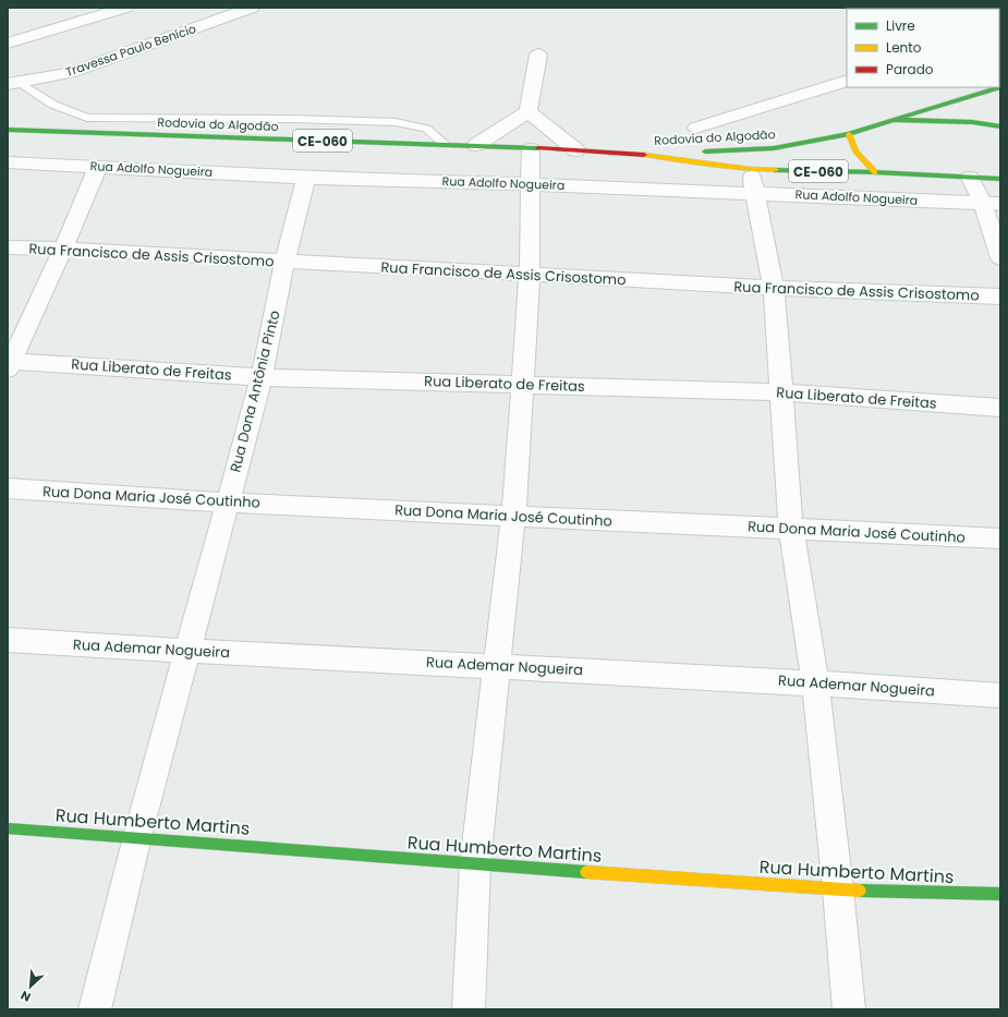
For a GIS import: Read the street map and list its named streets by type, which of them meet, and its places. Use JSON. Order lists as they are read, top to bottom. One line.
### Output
{"streets":{"main road":["Rodovia do Algodão","CE-060","Rua Humberto Martins"],"street":["Travessa Paulo Benício","Rua Adolfo Nogueira","Rua Francisco de Assis Crisostomo","Rua Liberato de Freitas","Rua Dona Antônia Pinto","Rua Dona Maria José Coutinho","Rua Ademar Nogueira"]},"crossings":[["Rodovia do Algodão","Rua Adolfo Nogueira"],["Rua Adolfo Nogueira","Rua Dona Antônia Pinto"],["Rua Francisco de Assis Crisostomo","Rua Dona Antônia Pinto"],["Rua Liberato de Freitas","Rua Dona Antônia Pinto"],["Rua Dona Antônia Pinto","Rua Dona Maria José Coutinho"],["Rua Dona Antônia Pinto","Rua Ademar Nogueira"],["Rua Dona Antônia Pinto","Rua Humberto Martins"]],"legend":["Livre","Lento","Parado"],"north":"bottom left"}
